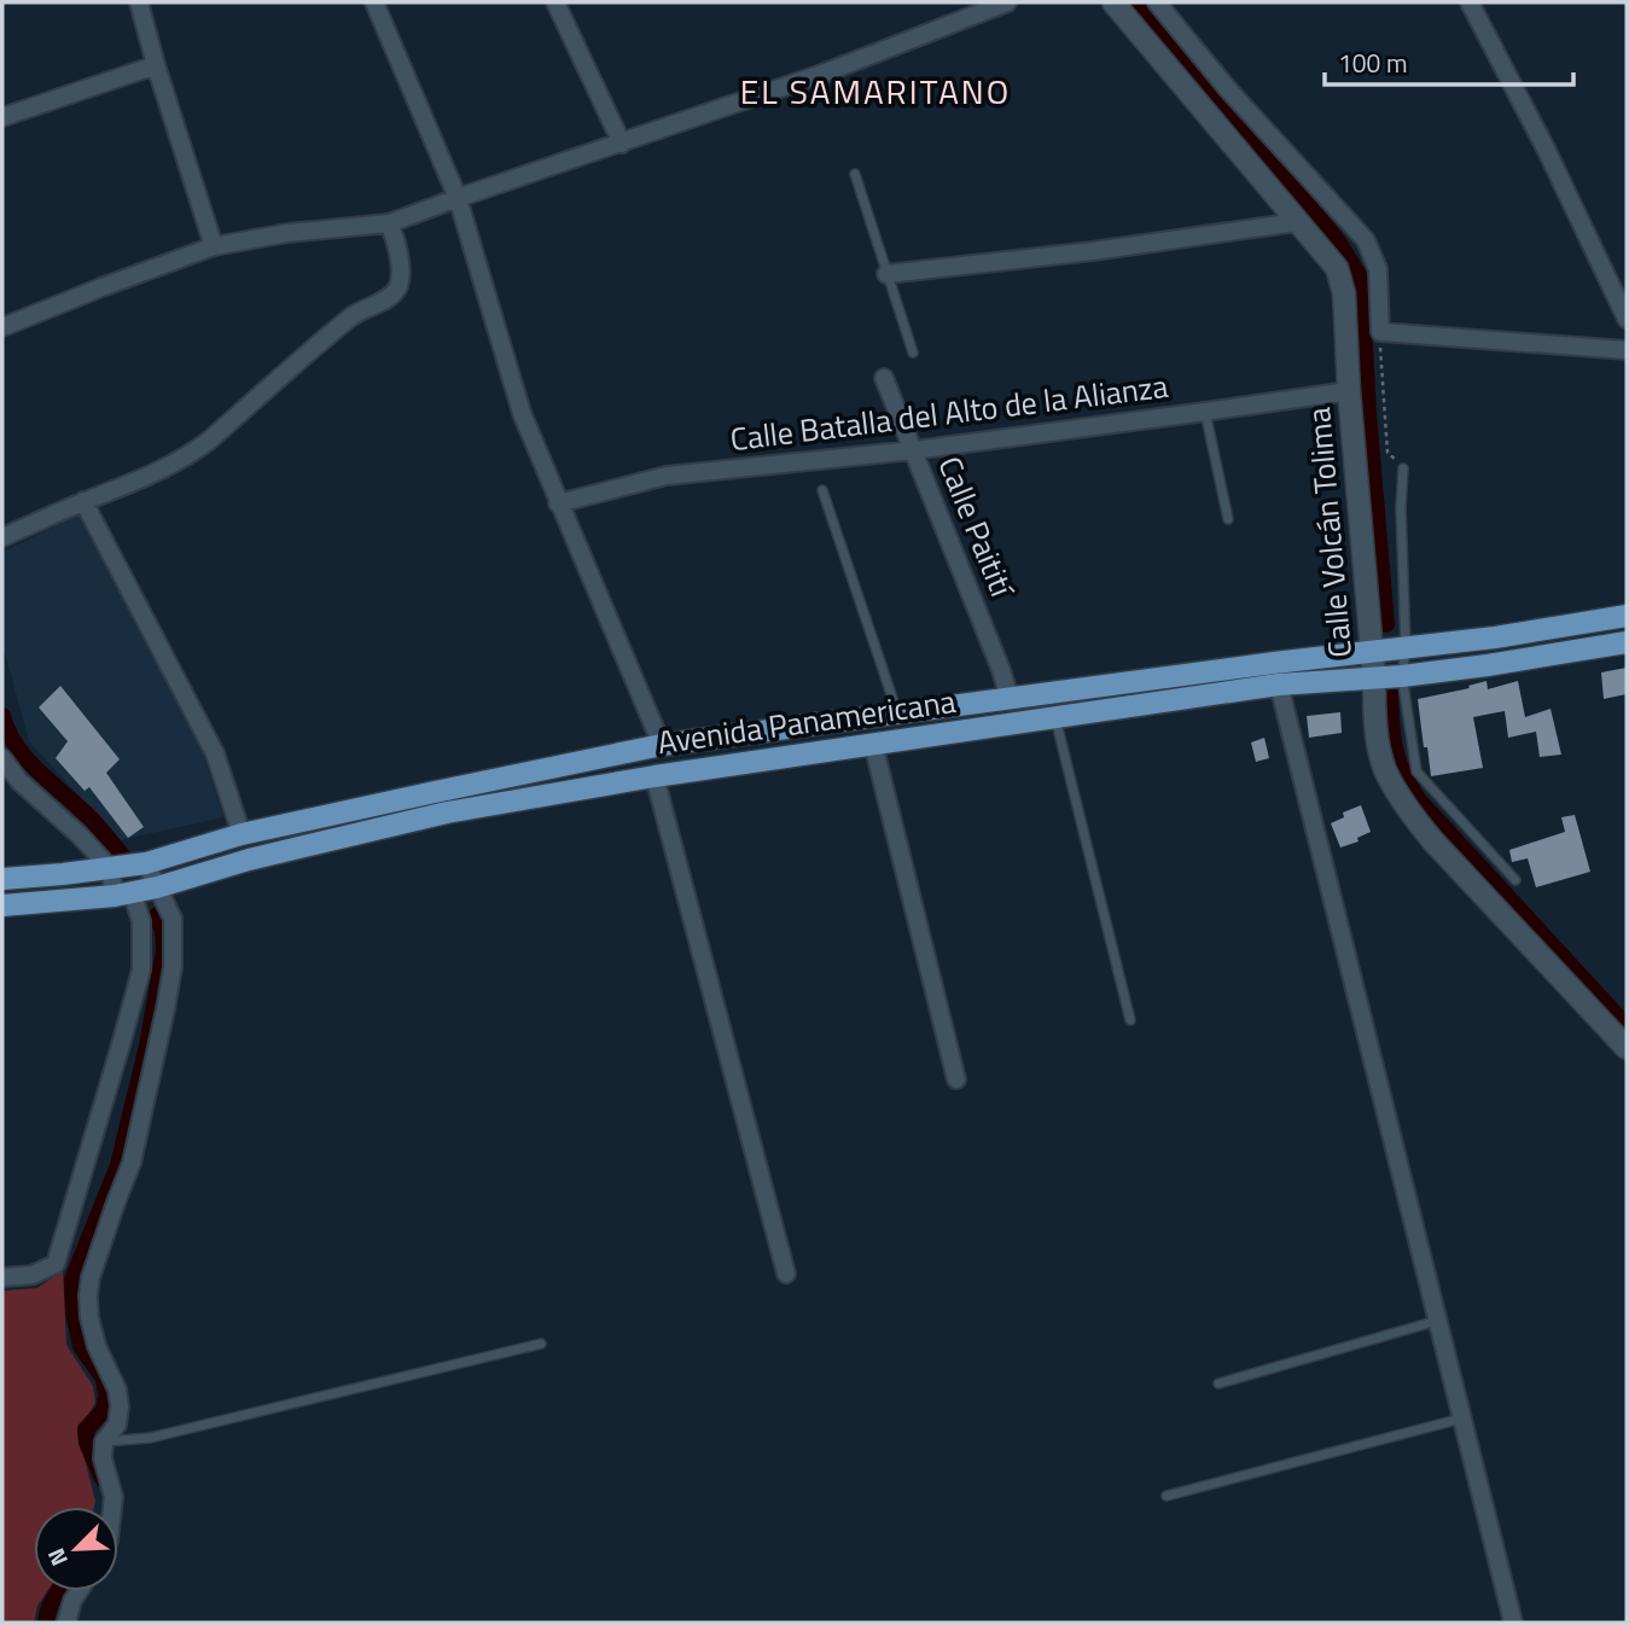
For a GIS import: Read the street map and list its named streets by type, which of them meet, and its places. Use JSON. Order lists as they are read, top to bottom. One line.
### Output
{"streets":{"main road":["Avenida Panamericana"],"street":["Calle Batalla del Alto de la Alianza","Calle Paitití","Calle Volcán Tolima"]},"crossings":[["Calle Batalla del Alto de la Alianza","Calle Paitití"],["Calle Batalla del Alto de la Alianza","Calle Volcán Tolima"],["Calle Paitití","Avenida Panamericana"],["Calle Volcán Tolima","Avenida Panamericana"]],"districts":["EL SAMARITANO"],"scale_bar":"100 m","north":"bottom left"}
